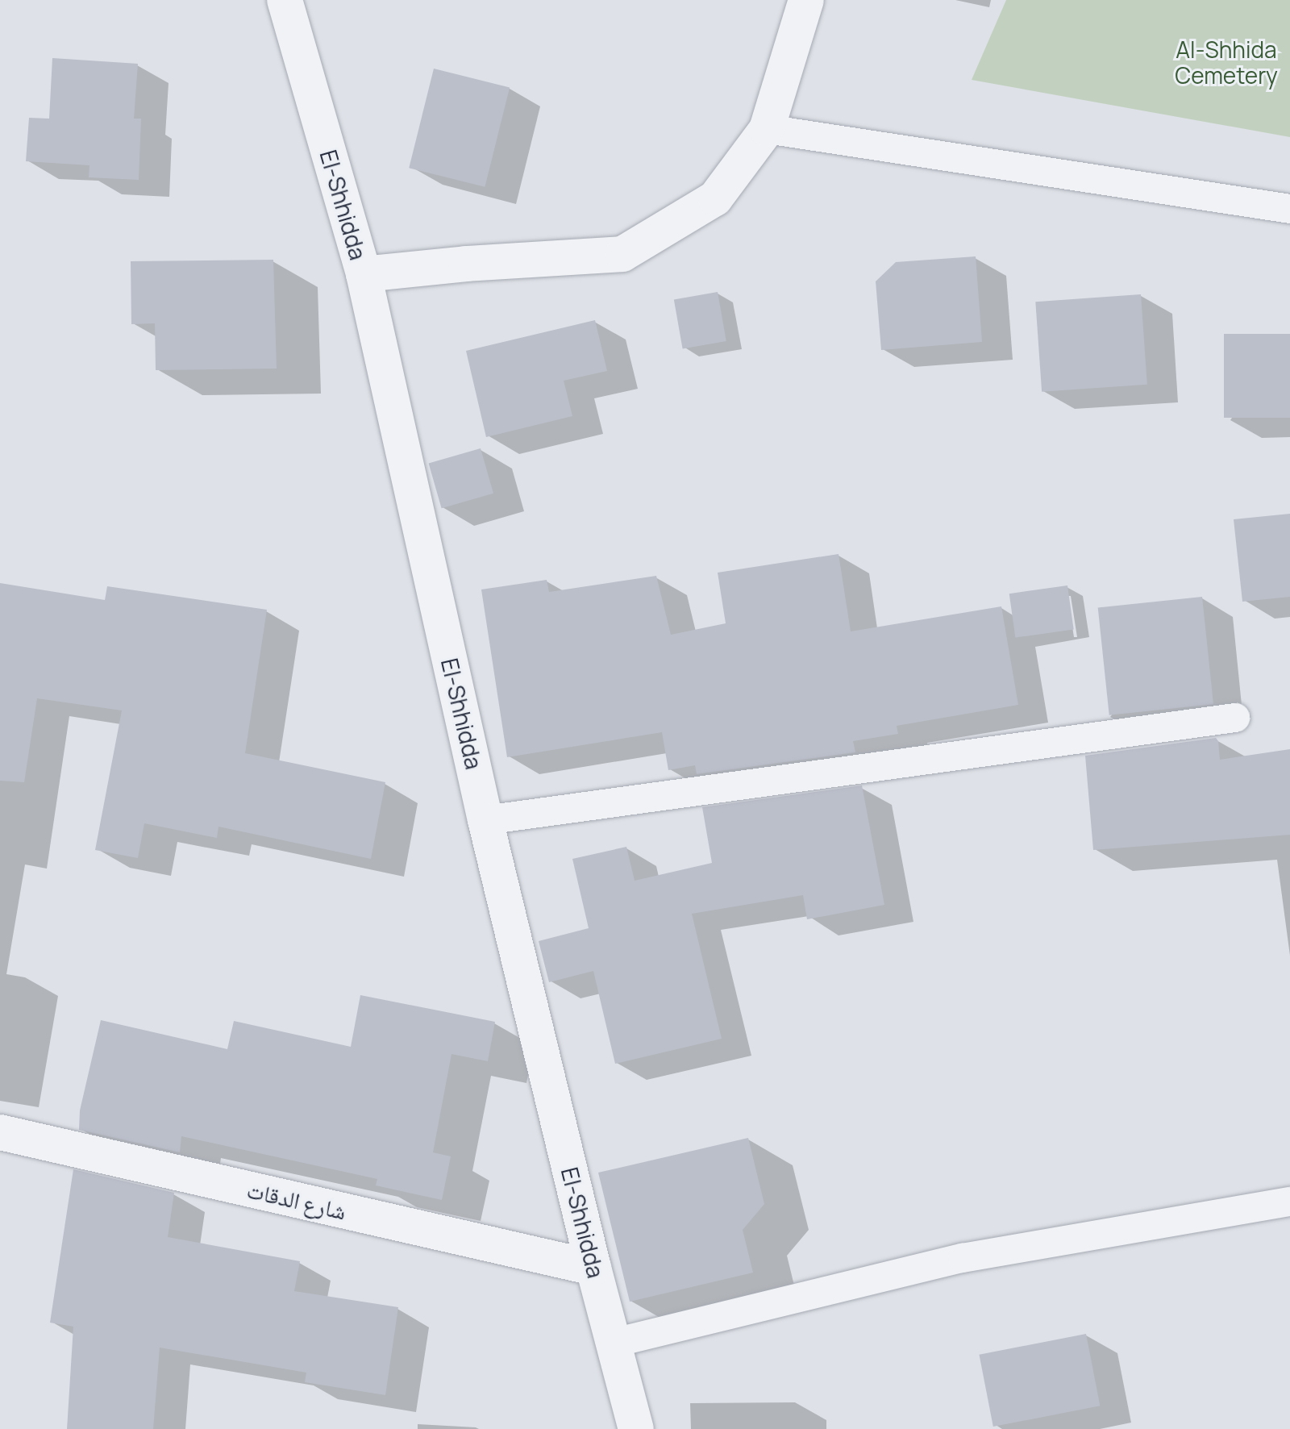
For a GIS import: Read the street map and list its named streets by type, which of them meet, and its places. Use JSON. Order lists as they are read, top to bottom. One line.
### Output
{"streets":{"street":["El-Shhidda","شارع الدقات"]},"crossings":[["El-Shhidda","شارع الدقات"]],"parks":["Al-Shhida Cemetery"]}
